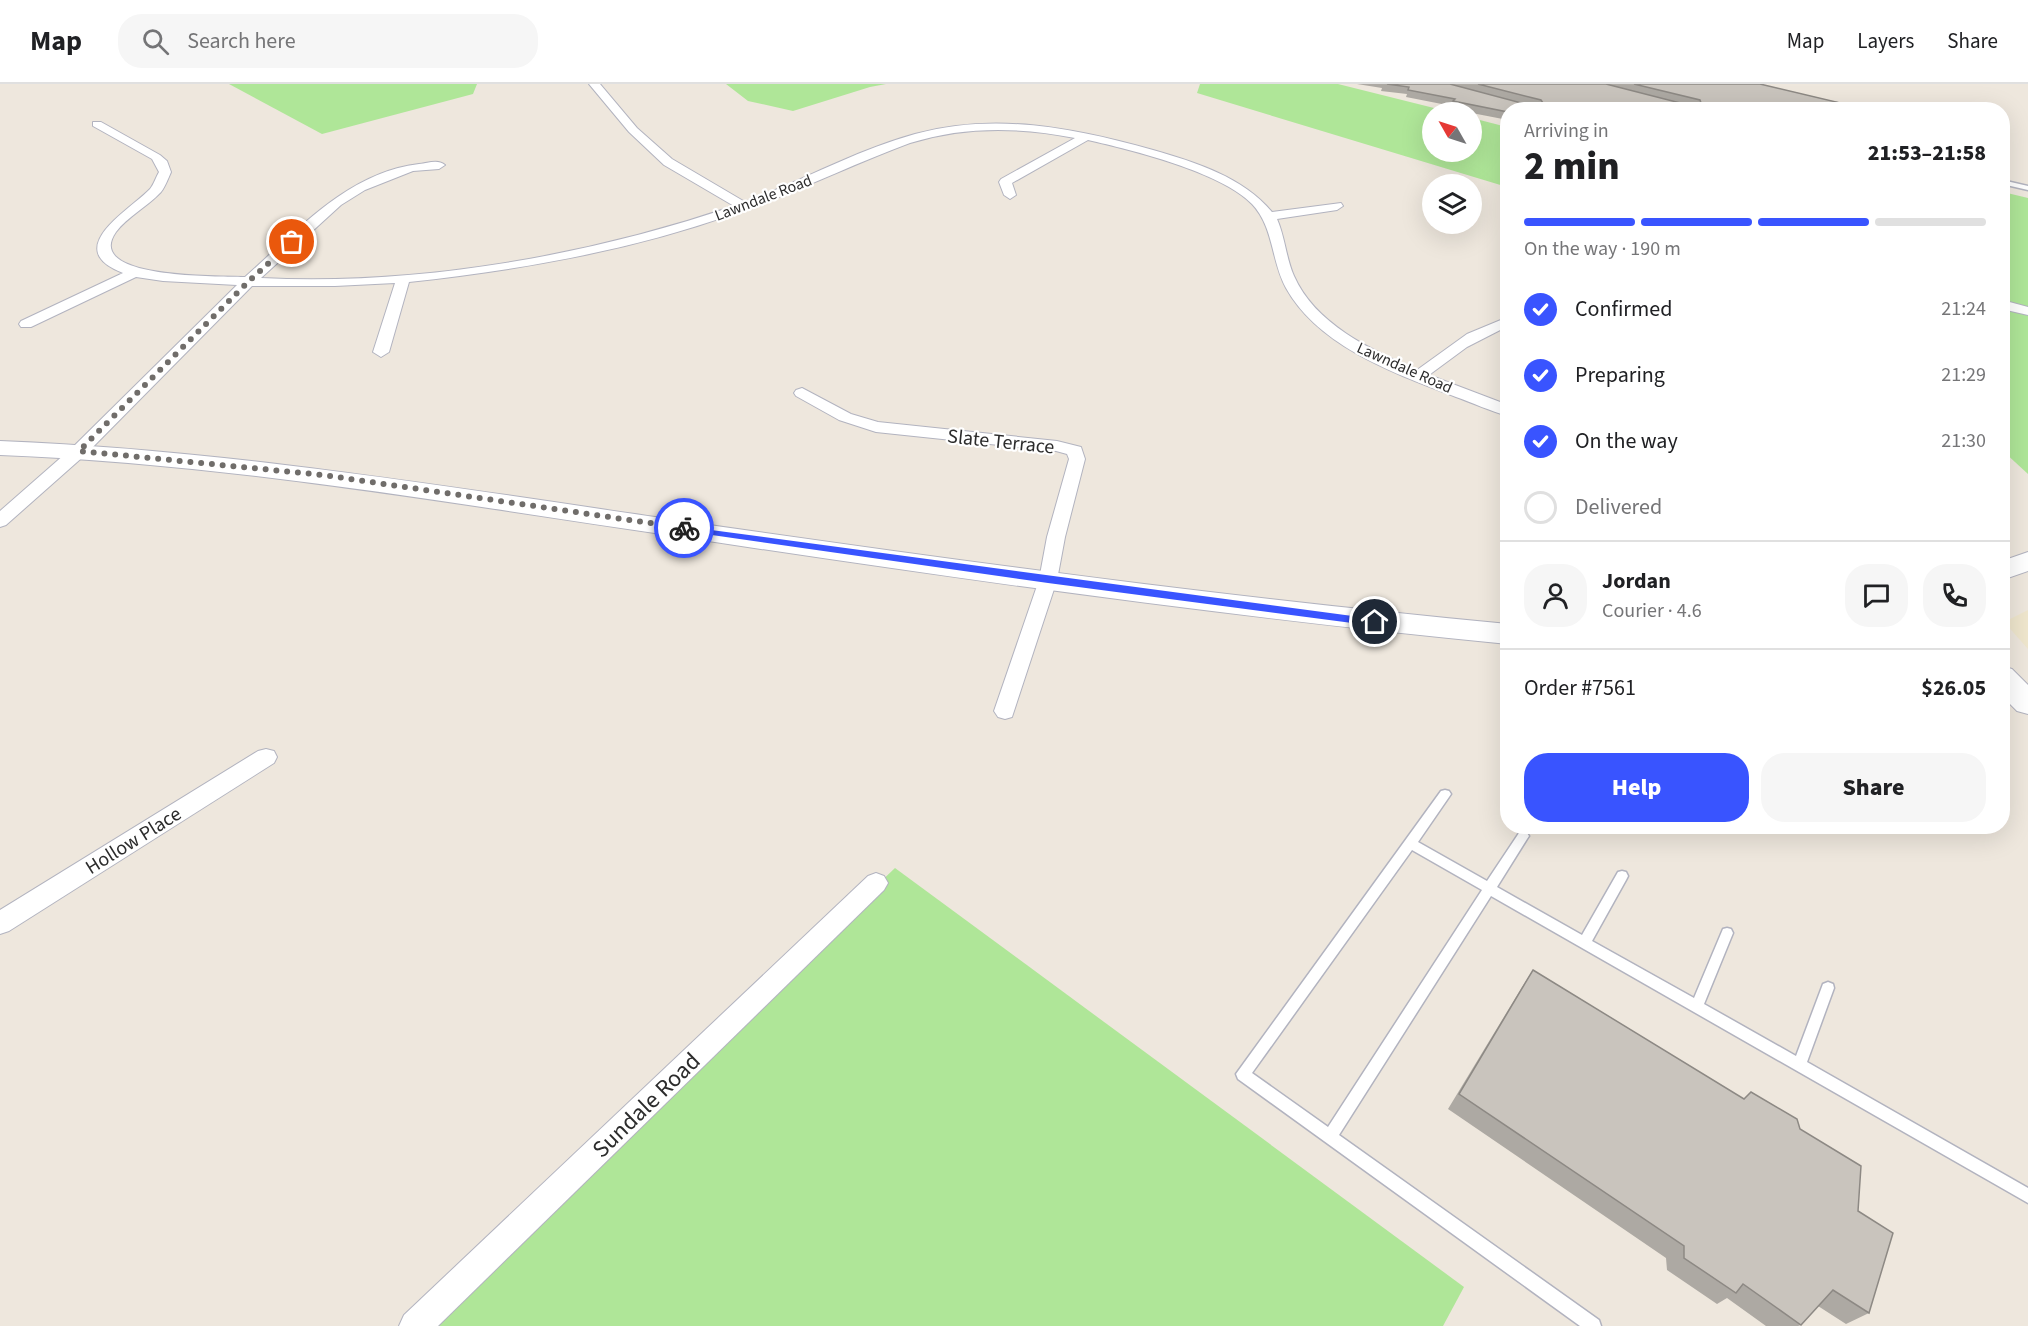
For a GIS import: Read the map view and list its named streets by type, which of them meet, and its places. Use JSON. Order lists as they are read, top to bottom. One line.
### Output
{"streets":{"street":["Lawndale Road","Slate Terrace","Hollow Place","Sundale Road"]},"north":"top left","page":{"header":"Map","search":"Search here","nav":["Map","Layers","Share"],"heading":["2 min","Arriving in","21:53–21:58"],"panel":["Jordan","Courier · 4.6","Order #7561","$26.05"],"bar":"On the way · 190 m","list":[["Confirmed","21:24"],["Preparing","21:29"],["On the way","21:30"],"Delivered"],"buttons":["Help","Share"]}}
